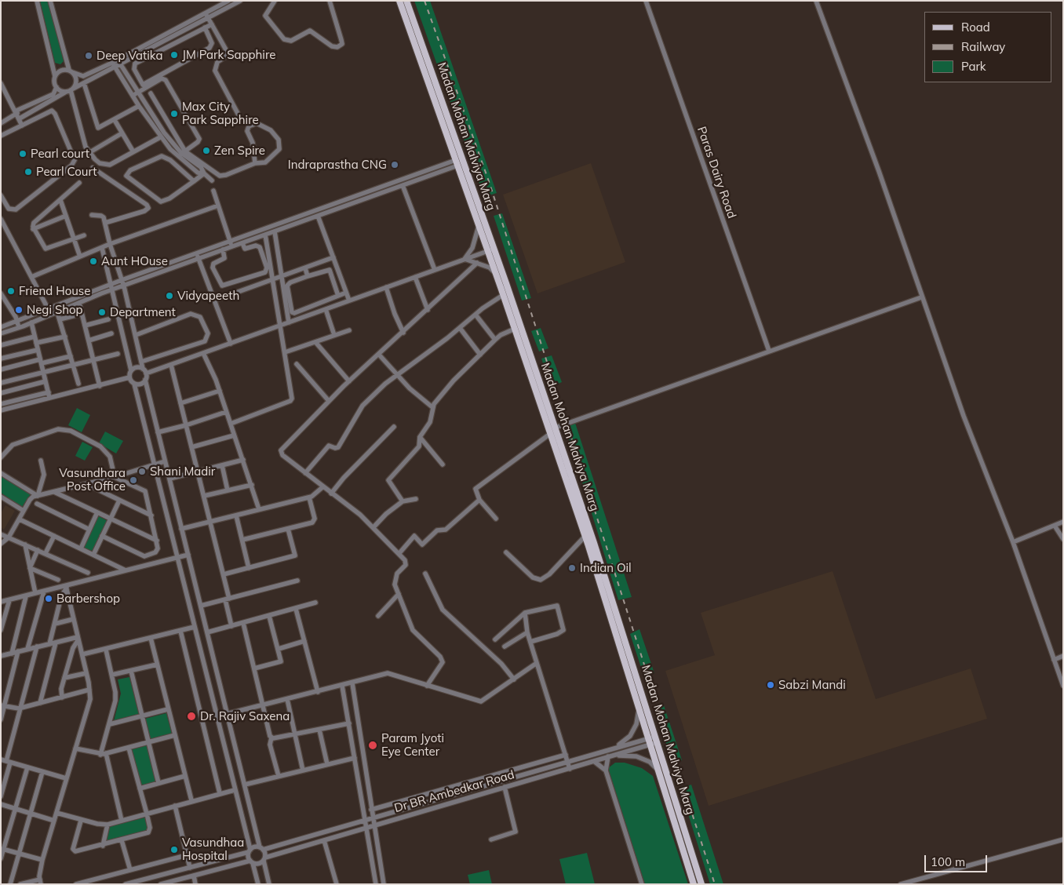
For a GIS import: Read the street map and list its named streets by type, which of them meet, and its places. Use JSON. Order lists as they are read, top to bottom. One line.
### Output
{"streets":{"main road":["Madan Mohan Malviya Marg"],"street":["Paras Dairy Road","Dr BR Ambedkar Road"]},"crossings":[["Madan Mohan Malviya Marg","Dr BR Ambedkar Road"]],"places":["JM Park Sapphire","Deep Vatika","Max City Park Sapphire","Zen Spire","Pearl court","Indraprastha CNG","Pearl Court","Aunt HOuse","Friend House","Vidyapeeth","Negi Shop","Department","Shani Madir","Vasundhara Post Office","Indian Oil","Barbershop","Sabzi Mandi","Dr. Rajiv Saxena","Param Jyoti Eye Center","Vasundhaa Hospital"],"legend":["Road","Railway","Park"],"scale_bar":"100 m"}
